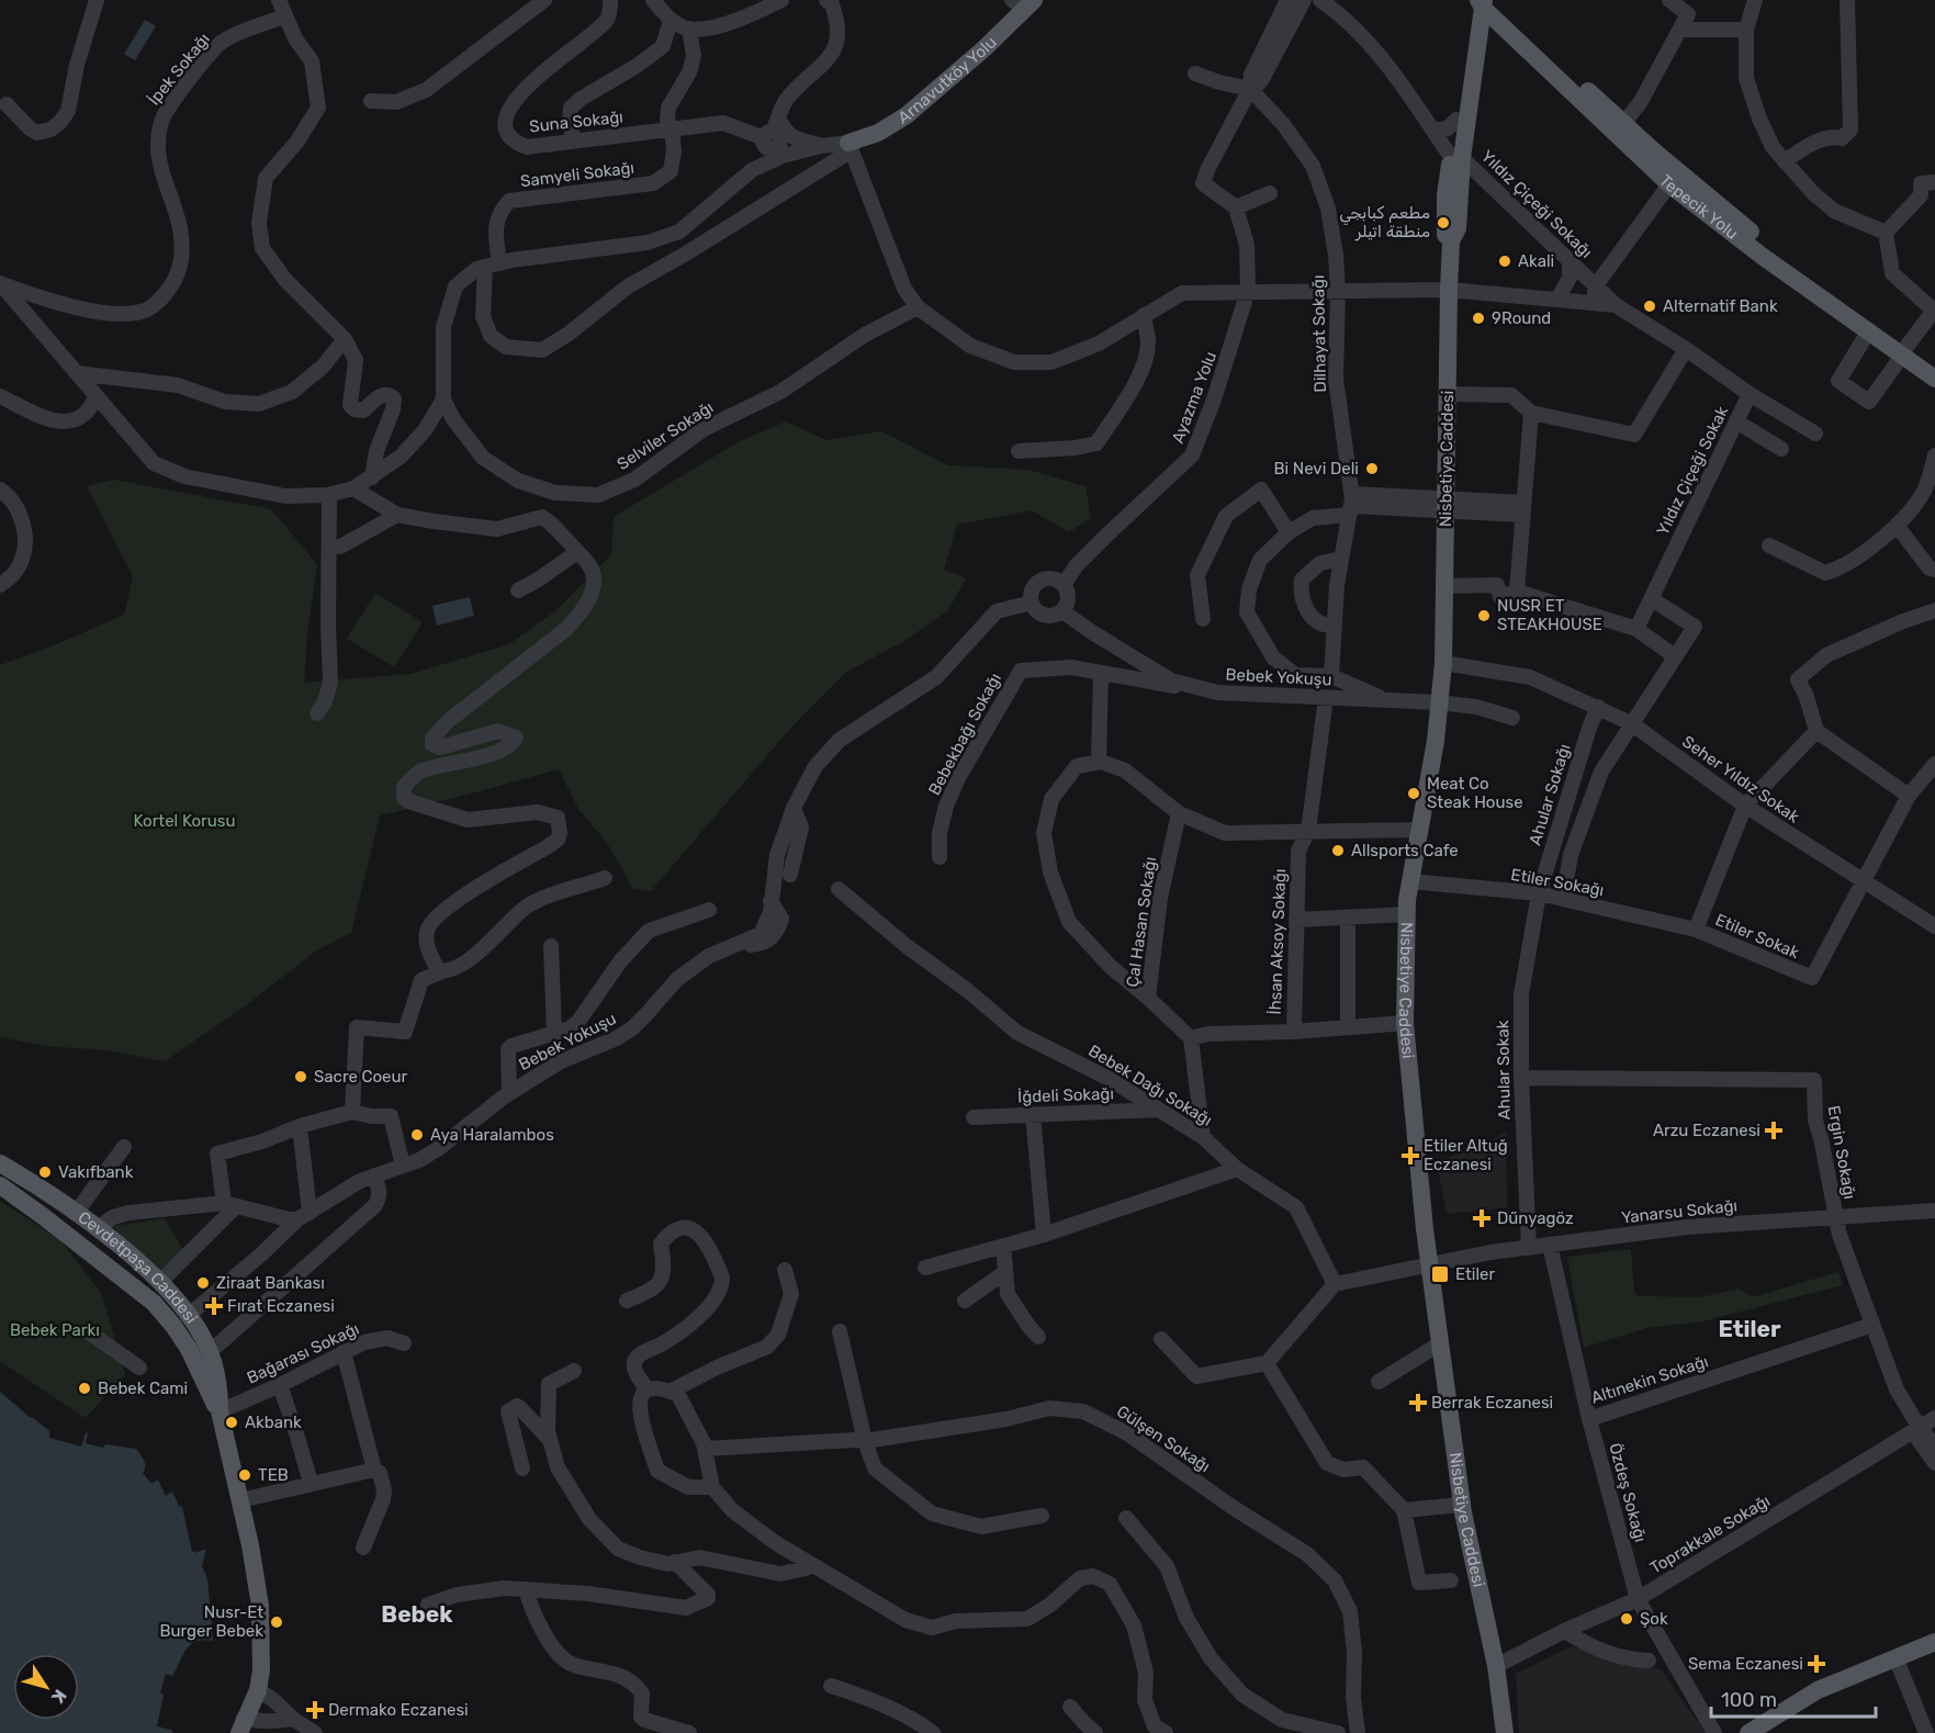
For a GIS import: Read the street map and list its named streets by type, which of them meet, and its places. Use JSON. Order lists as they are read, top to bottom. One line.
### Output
{"streets":{"main road":["Arnavutköy Yolu","Tepecik Yolu","Nisbetiye Caddesi","Cevdetpaşa Caddesi"],"street":["İpek Sokağı","Suna Sokağı","Samyeli Sokağı","Yıldız Çiçeği Sokağı","Dilhayat Sokağı","Ayazma Yolu","Selviler Sokağı","Yıldız Çiçeği Sokak","Bebek Yokuşu","Bebekbağı Sokağı","Seher Yıldız Sokak","Ahular Sokağı","Etiler Sokağı","Çal Hasan Sokağı","Etiler Sokak","İhsan Aksoy Sokağı","Ahular Sokak","Bebek Dağı Sokağı","İğdeli Sokağı","Ergin Sokağı","Yanarsu Sokağı","Bağarası Sokağı","Altınekin Sokağı","Gülşen Sokağı","Özdeş Sokağı","Toprakkale Sokağı"]},"crossings":[["Suna Sokağı","Samyeli Sokağı"],["Yıldız Çiçeği Sokağı","Nisbetiye Caddesi"],["Yıldız Çiçeği Sokağı","Yıldız Çiçeği Sokak"],["Tepecik Yolu","Nisbetiye Caddesi"],["Ayazma Yolu","Bebek Yokuşu"],["Nisbetiye Caddesi","Bebek Yokuşu"],["Nisbetiye Caddesi","Seher Yıldız Sokak"],["Nisbetiye Caddesi","Etiler Sokağı"],["Nisbetiye Caddesi","Yanarsu Sokağı"],["Nisbetiye Caddesi","Toprakkale Sokağı"],["Bebek Yokuşu","Bebekbağı Sokağı"],["Bebek Yokuşu","İhsan Aksoy Sokağı"],["Bebek Yokuşu","Cevdetpaşa Caddesi"],["Seher Yıldız Sokak","Ahular Sokağı"],["Seher Yıldız Sokak","Etiler Sokak"],["Ahular Sokağı","Etiler Sokağı"],["Ahular Sokağı","Ahular Sokak"],["Etiler Sokağı","Etiler Sokak"],["Etiler Sokağı","Ahular Sokak"],["Ahular Sokak","Ergin Sokağı"],["Ahular Sokak","Yanarsu Sokağı"],["Bebek Dağı Sokağı","İğdeli Sokağı"],["Ergin Sokağı","Yanarsu Sokağı"],["Ergin Sokağı","Altınekin Sokağı"],["Ergin Sokağı","Toprakkale Sokağı"],["Yanarsu Sokağı","Özdeş Sokağı"],["Cevdetpaşa Caddesi","Bağarası Sokağı"],["Altınekin Sokağı","Özdeş Sokağı"],["Özdeş Sokağı","Toprakkale Sokağı"]],"districts":["Etiler","Bebek"],"parks":["Kortel Korusu","Bebek Parkı"],"places":{"other":["مطعم كبابجي منطقة اتيلر","Akali","Alternatif Bank","9Round","Bi Nevi Deli","NUSR ET STEAKHOUSE","Meat Co Steak House","Allsports Cafe","Sacre Coeur","Aya Haralambos","Vakıfbank","Ziraat Bankası","Bebek Cami","Akbank","TEB","Şok","Nusr-Et Burger Bebek"],"health":["Arzu Eczanesi","Etiler Altuğ Eczanesi","Dűnyagöz","Fırat Eczanesi","Berrak Eczanesi","Sema Eczanesi","Dermako Eczanesi"],"transit":["Etiler"]},"scale_bar":"100 m","north":"bottom right"}
